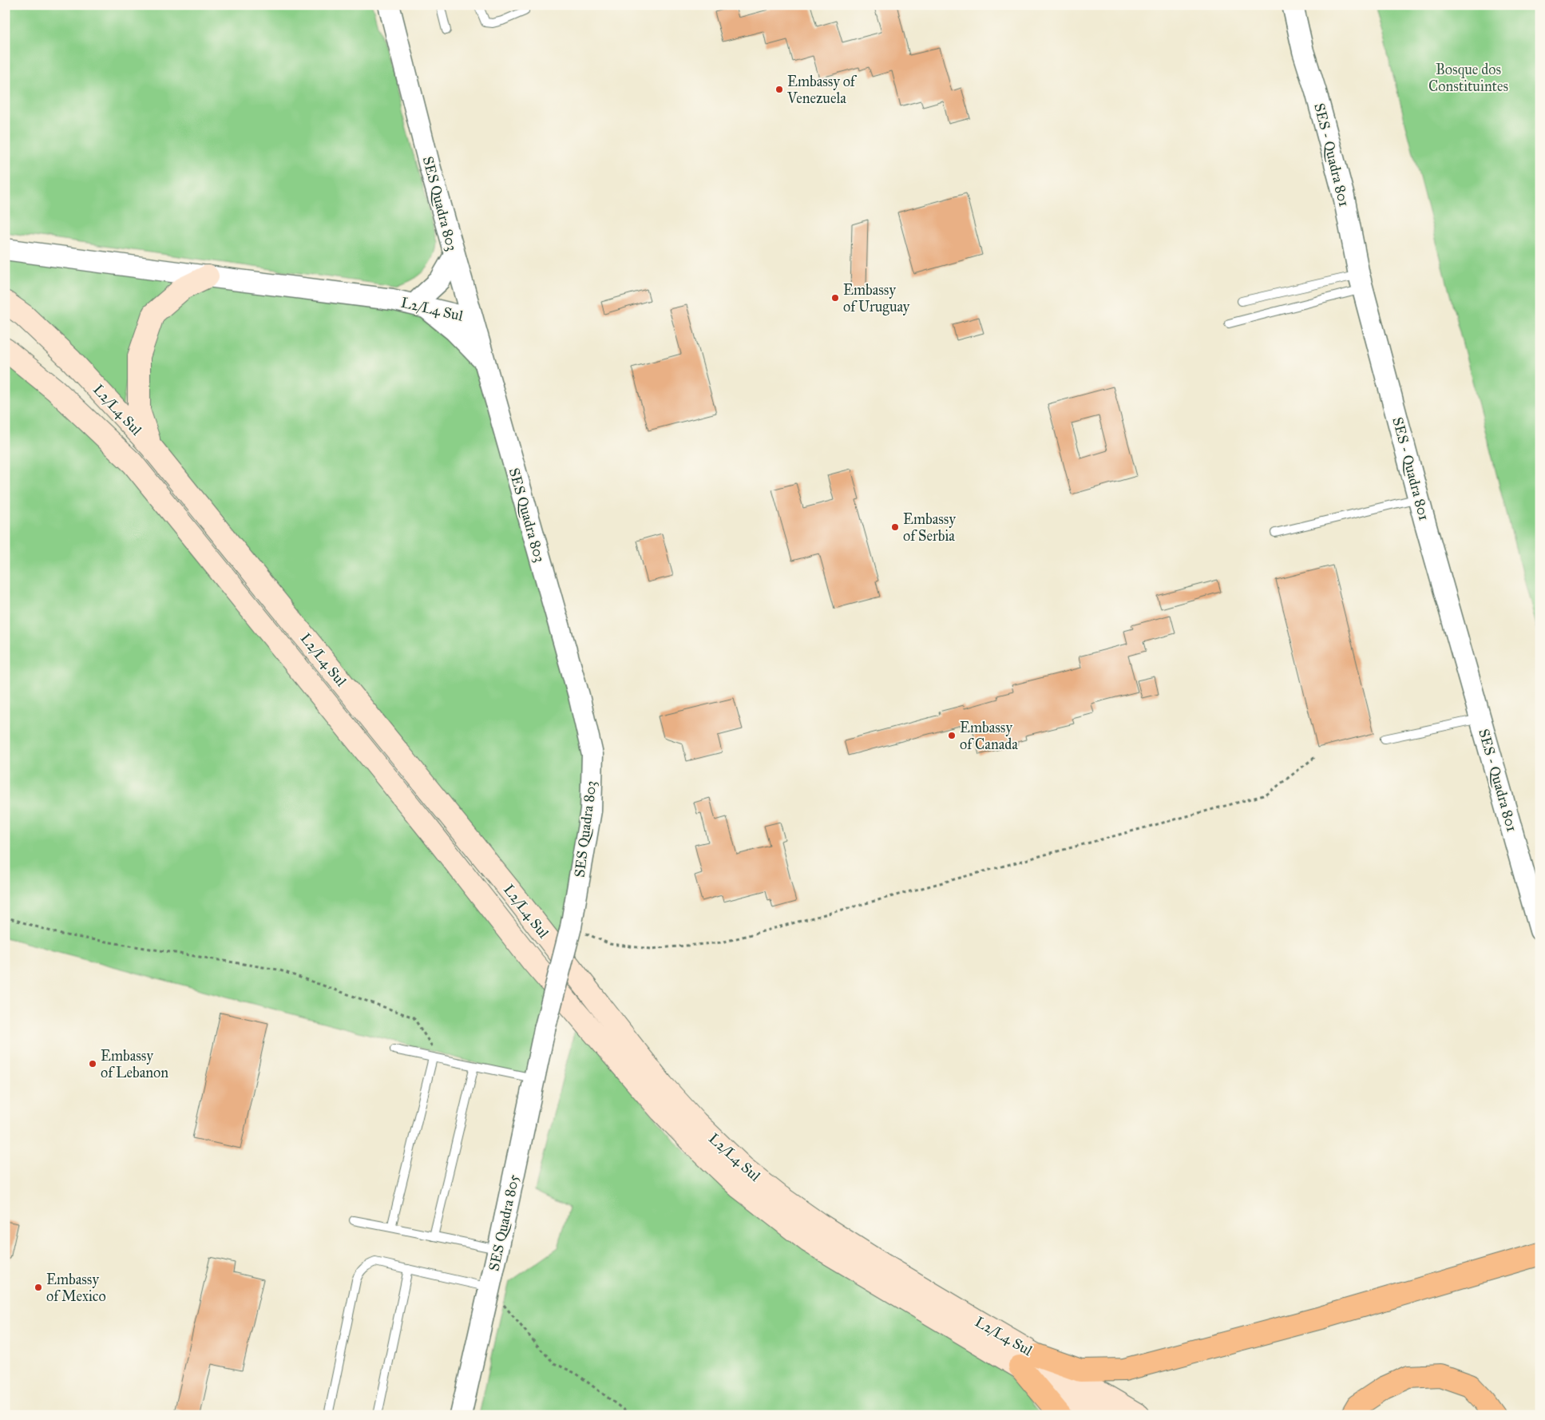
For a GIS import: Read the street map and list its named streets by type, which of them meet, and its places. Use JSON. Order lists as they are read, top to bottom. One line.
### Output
{"streets":{"main road":["L2/L4 Sul"],"street":["SES - Quadra 801","SES Quadra 803","SES Quadra 805"]},"crossings":[["SES Quadra 803","L2/L4 Sul"],["SES Quadra 803","SES Quadra 805"]],"parks":["Bosque dos Constituintes"],"places":["Embassy of Venezuela","Embassy of Uruguay","Embassy of Serbia","Embassy of Canada","Embassy of Lebanon","Embassy of Mexico"]}
